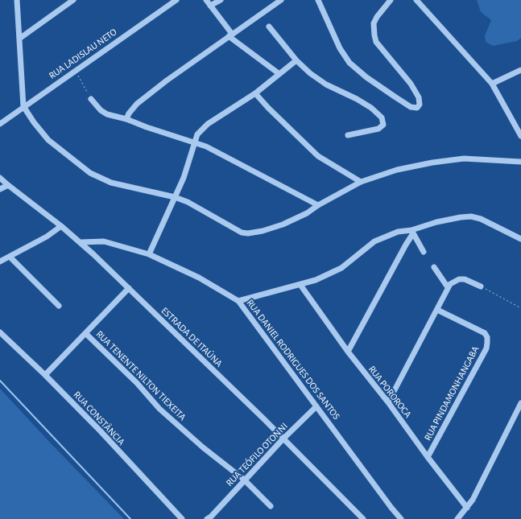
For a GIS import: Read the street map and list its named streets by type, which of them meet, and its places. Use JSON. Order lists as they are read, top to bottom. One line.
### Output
{"streets":{"street":["RUA LADISLAU NETO","ESTRADA DE ITAÚNA","RUA DANIEL RODRIGUES DOS SANTOS","RUA TENENTE NILTON TIEXEITA","RUA POROROCA","RUA PINDAMONHANGABA","RUA CONSTÂNCIA","RUA TEÓFILO OTONNI"]},"crossings":[["ESTRADA DE ITAÚNA","RUA DANIEL RODRIGUES DOS SANTOS"],["ESTRADA DE ITAÚNA","RUA TEÓFILO OTONNI"],["RUA DANIEL RODRIGUES DOS SANTOS","RUA TEÓFILO OTONNI"],["RUA TENENTE NILTON TIEXEITA","RUA TEÓFILO OTONNI"],["RUA POROROCA","RUA PINDAMONHANGABA"]]}
